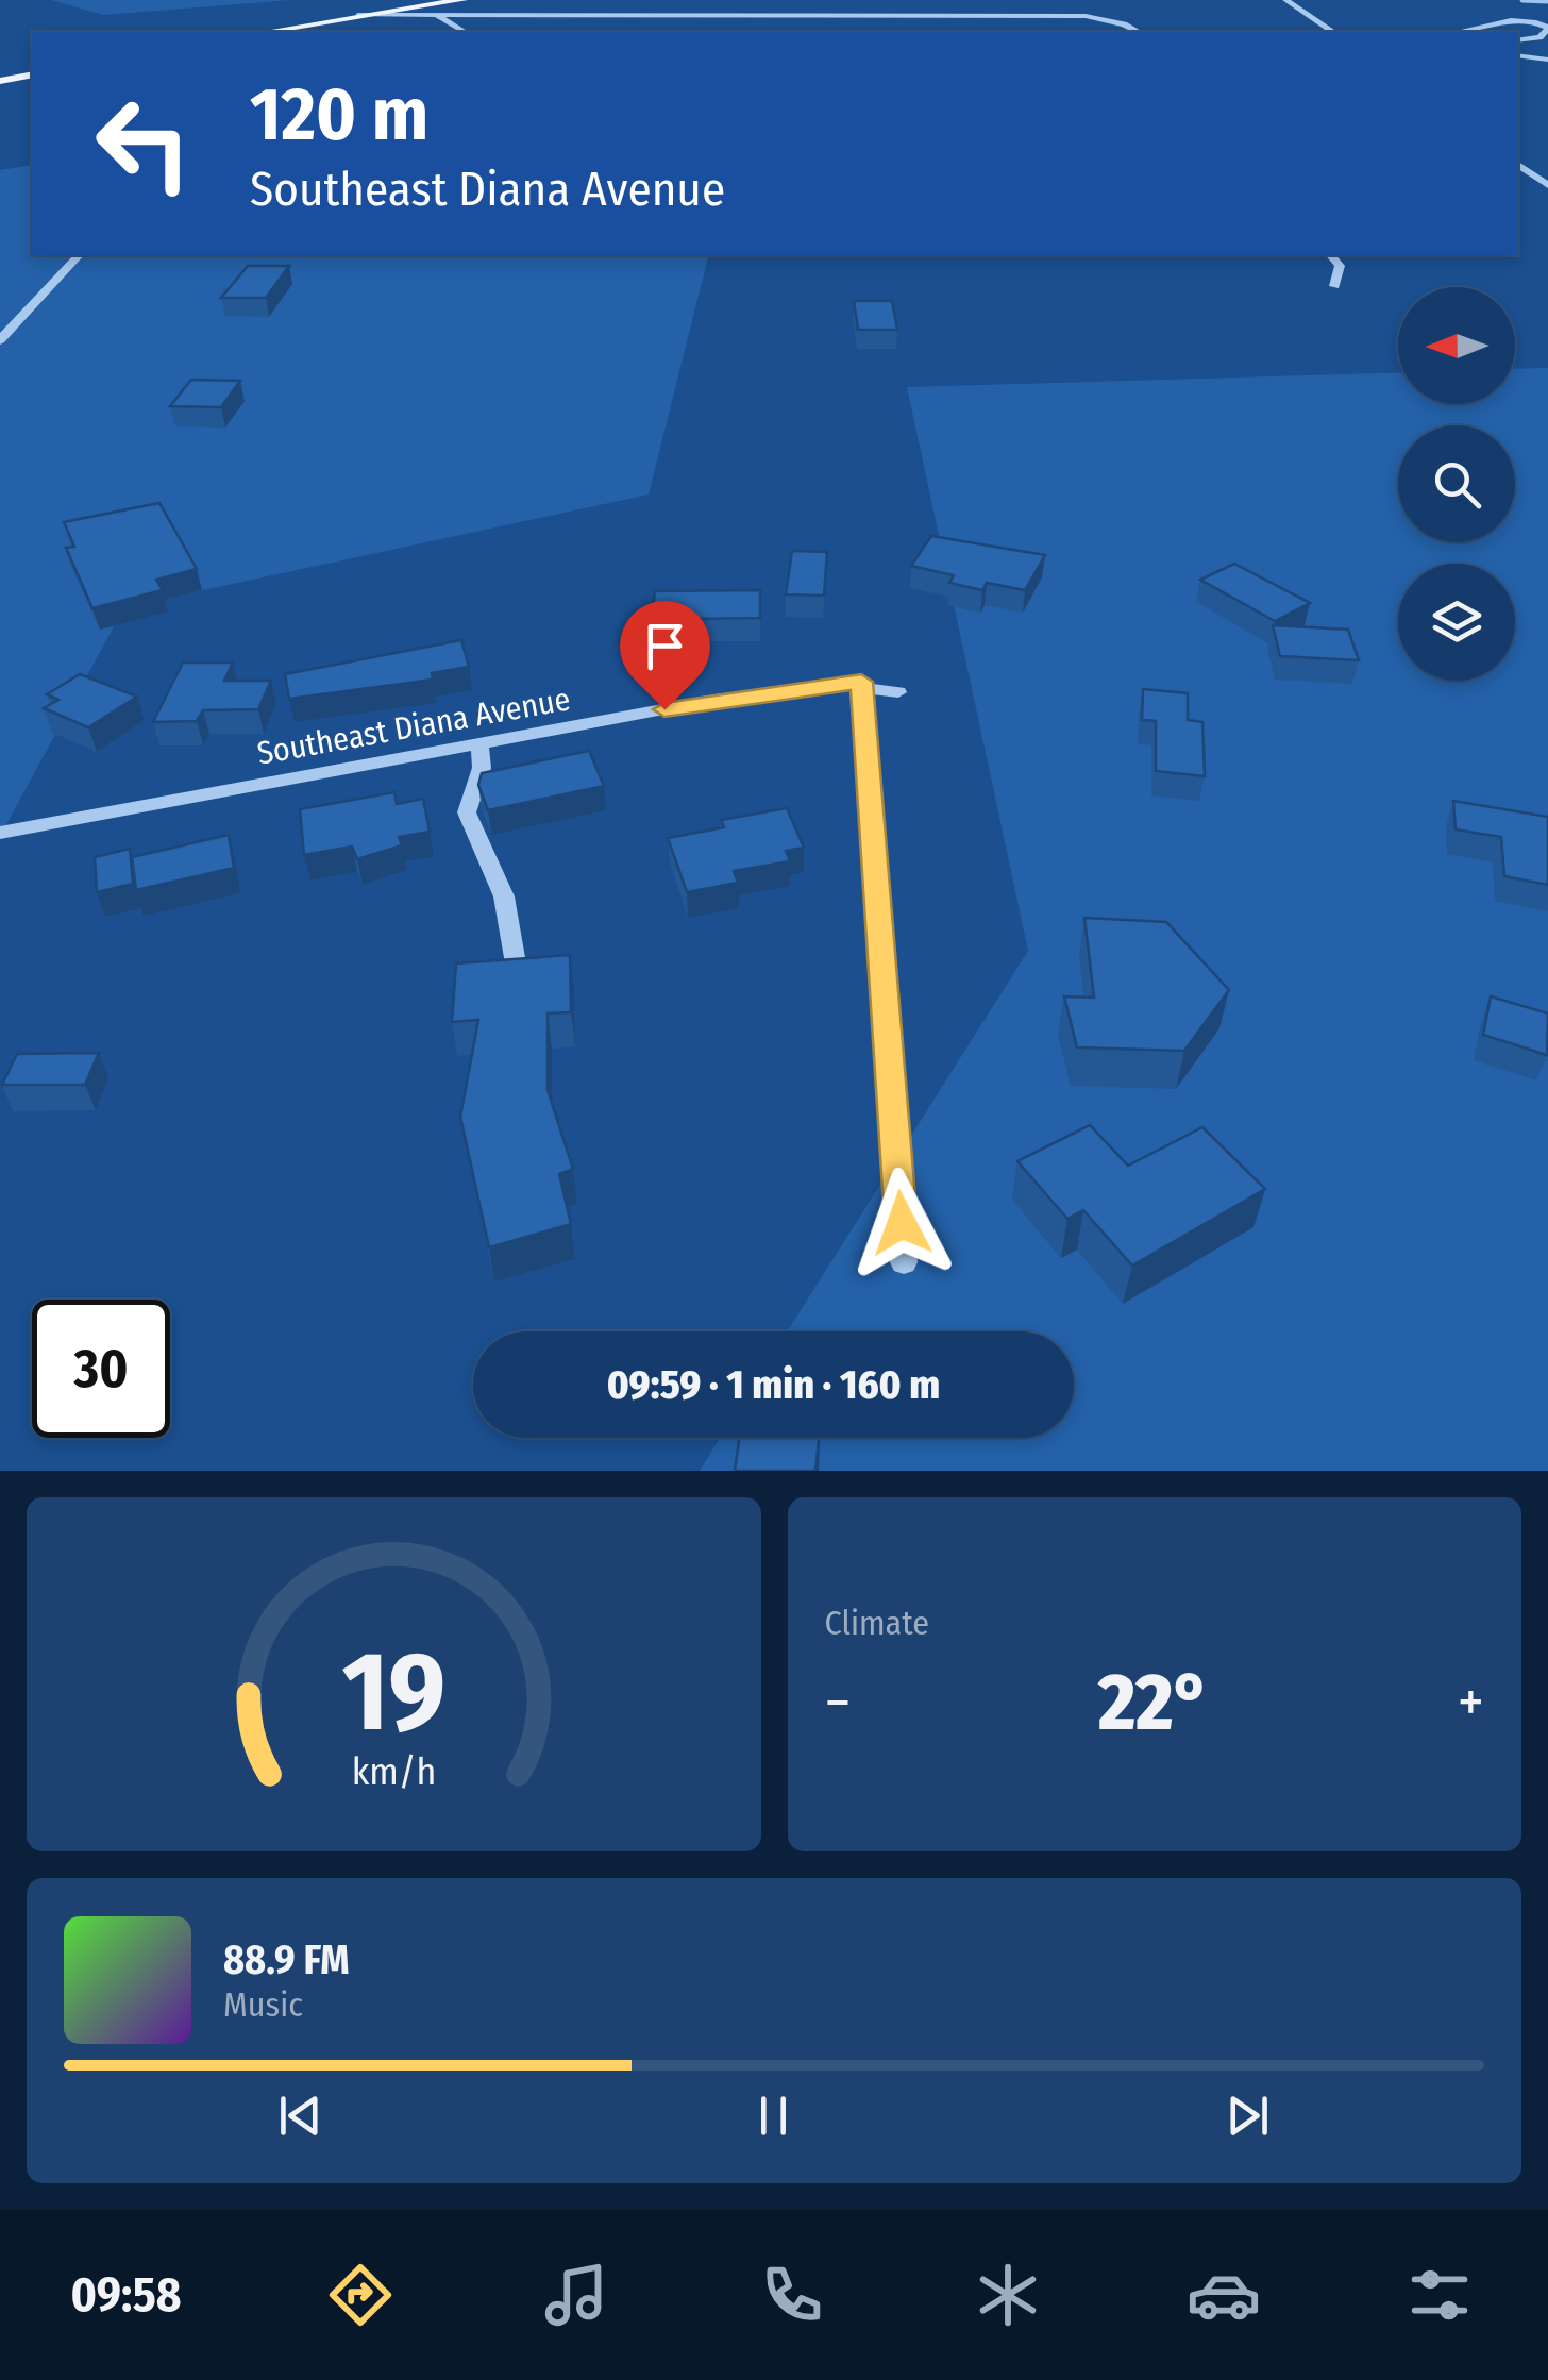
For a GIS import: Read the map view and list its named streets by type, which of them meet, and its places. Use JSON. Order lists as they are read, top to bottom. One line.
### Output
{"streets":{"street":["Southeast Diana Avenue"]},"north":"left","page":{"turn":["120 m","Southeast Diana Avenue"],"limit":"30","trip":"09:59 · 1 min · 160 m","tile":"Climate","heat":["−","22°","+"],"song":["88.9 FM","Music"],"tabs":"09:58","gauge":["19","km/h"]}}
